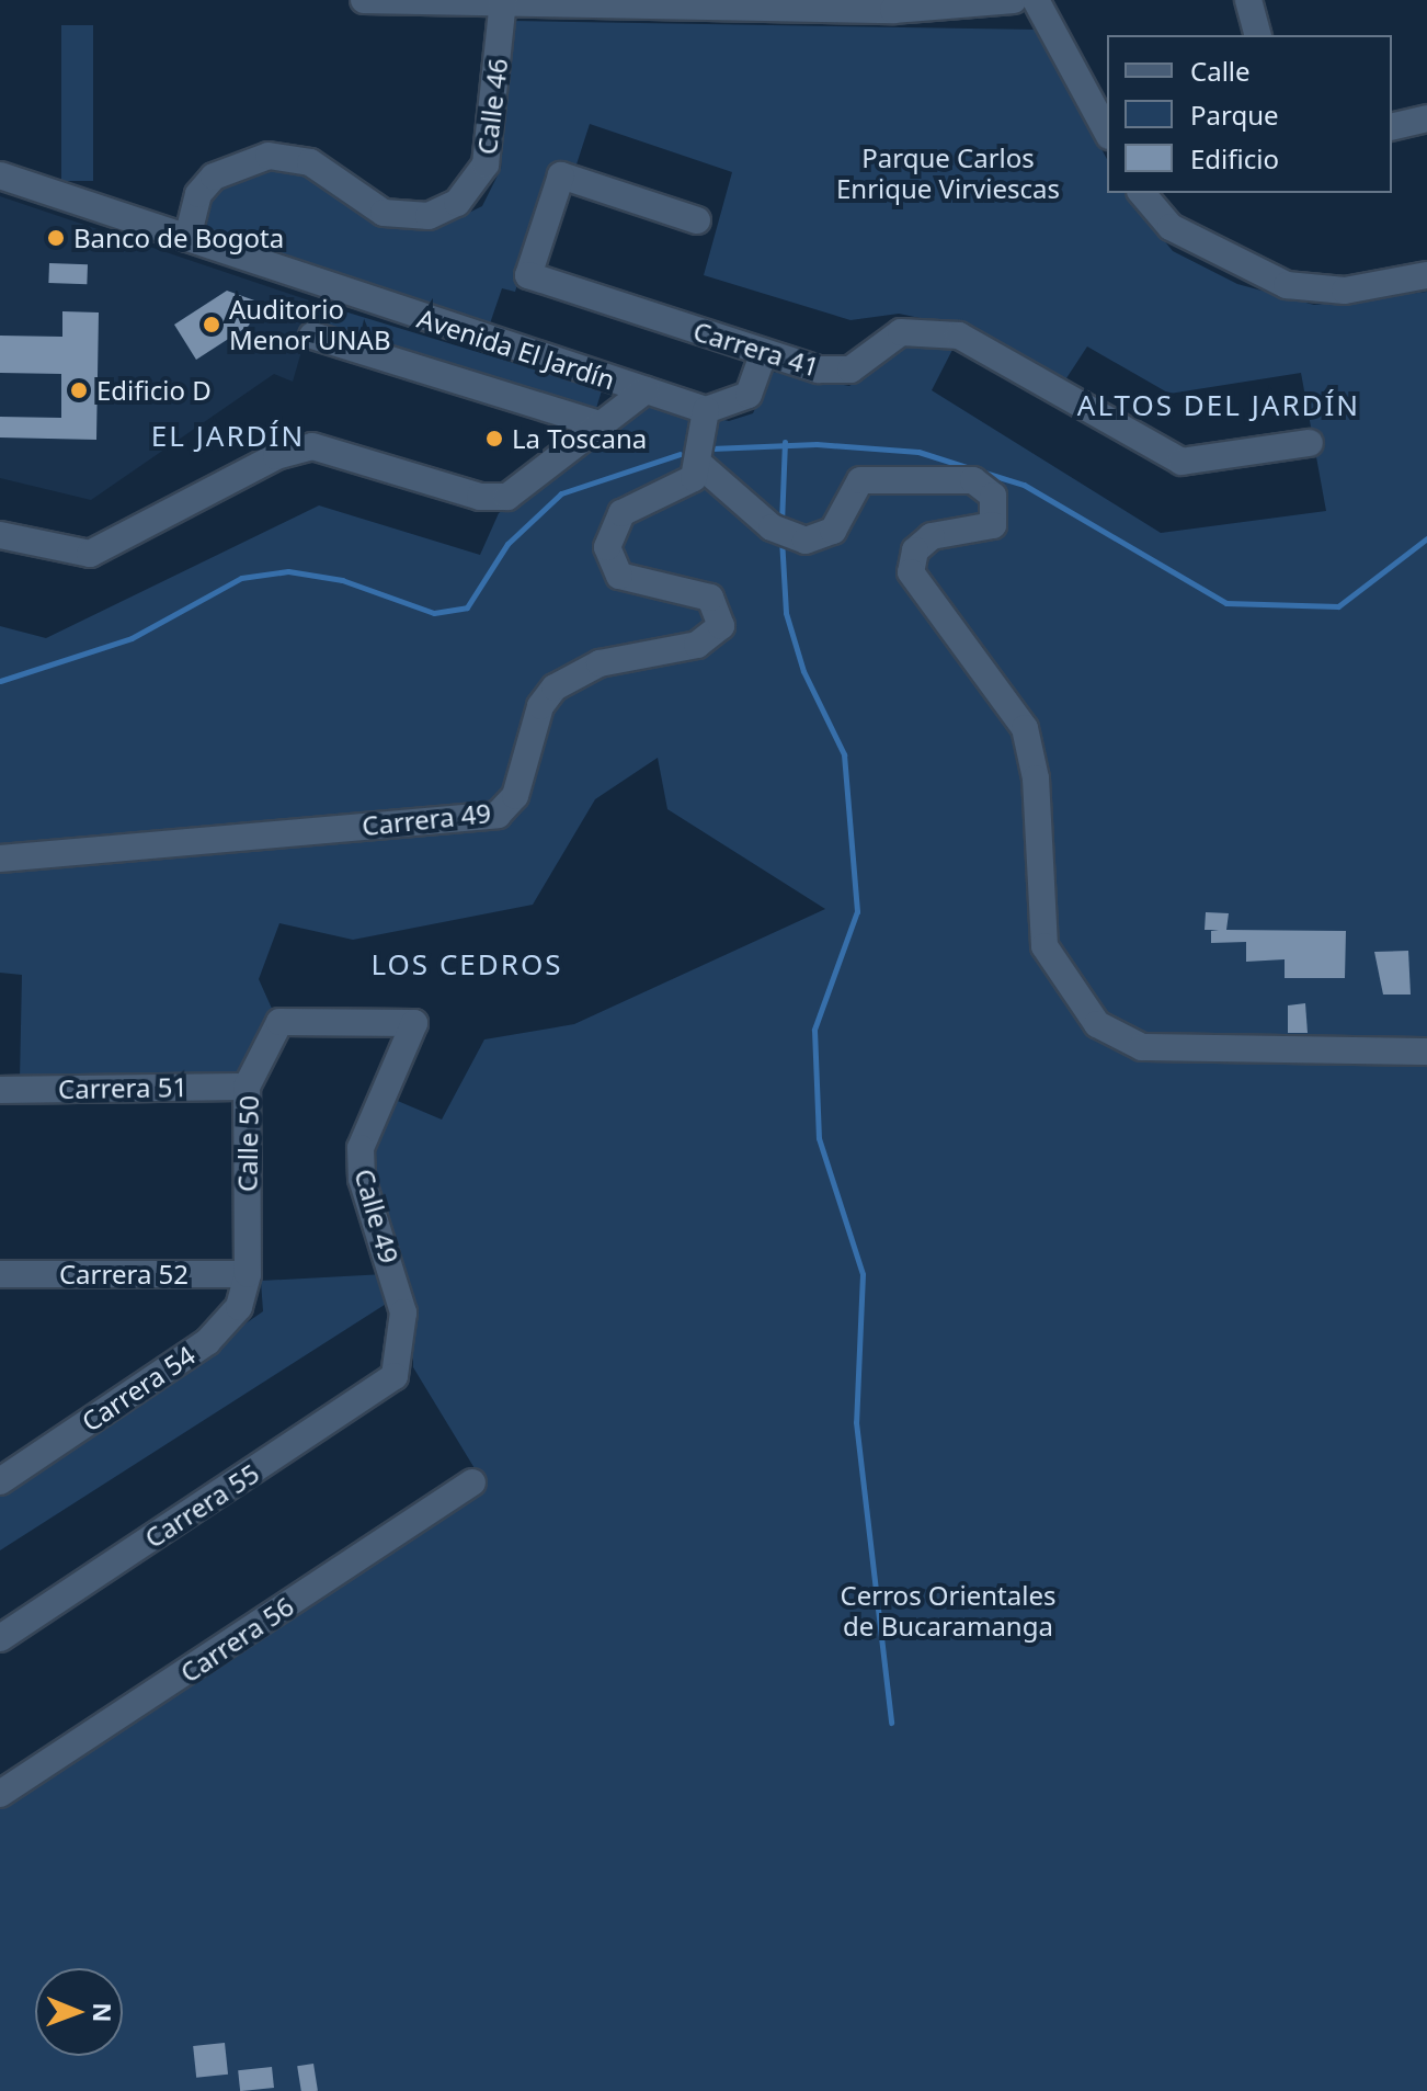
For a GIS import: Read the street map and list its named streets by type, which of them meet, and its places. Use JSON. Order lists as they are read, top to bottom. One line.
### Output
{"streets":{"street":["Calle 46","Avenida El Jardín","Carrera 41","Carrera 49","Carrera 51","Calle 50","Calle 49","Carrera 52","Carrera 54","Carrera 55","Carrera 56"]},"crossings":[["Calle 46","Avenida El Jardín"],["Carrera 51","Calle 50"],["Calle 50","Calle 49"],["Calle 50","Carrera 52"],["Calle 50","Carrera 54"],["Calle 49","Carrera 55"],["Carrera 52","Carrera 54"]],"districts":["ALTOS DEL JARDÍN","EL JARDÍN","LOS CEDROS"],"parks":["Parque Carlos Enrique Virviescas","Cerros Orientales de Bucaramanga"],"places":["Banco de Bogota","Auditorio Menor UNAB","Edificio D","La Toscana"],"legend":["Calle","Parque","Edificio"],"north":"right"}
